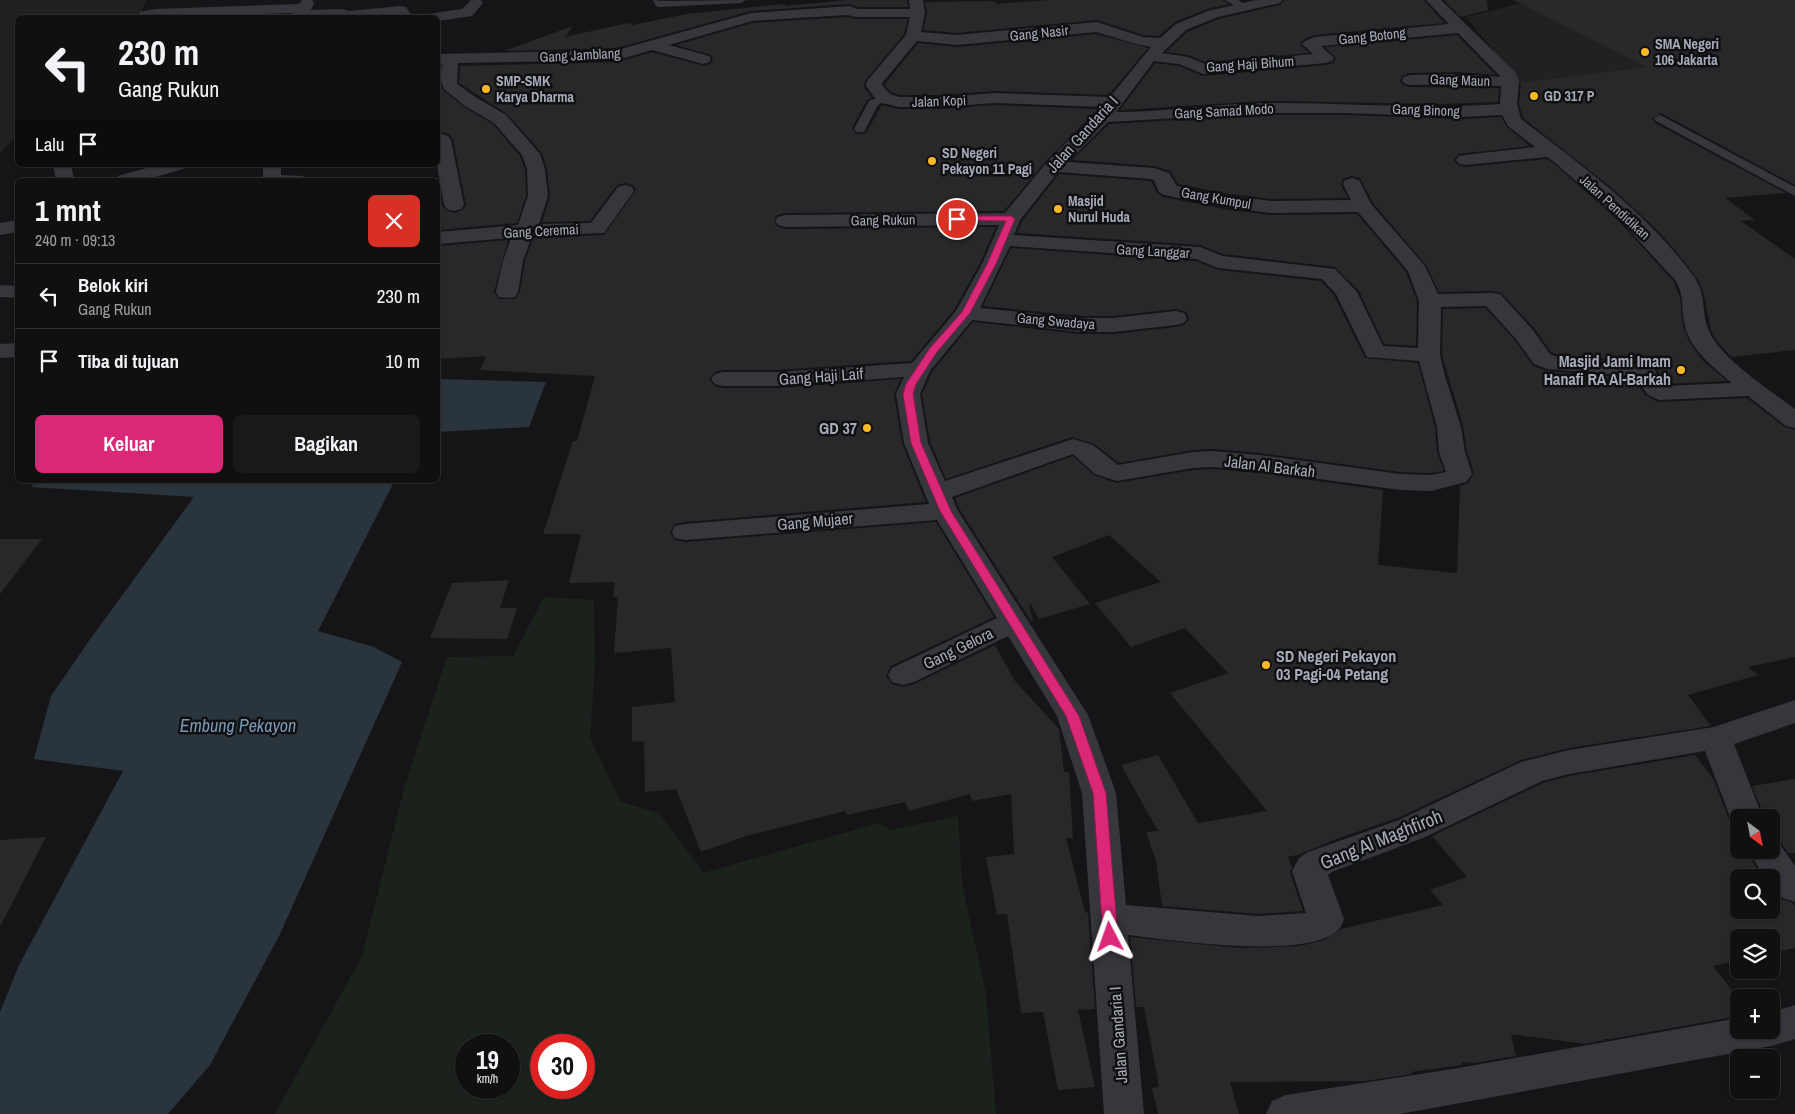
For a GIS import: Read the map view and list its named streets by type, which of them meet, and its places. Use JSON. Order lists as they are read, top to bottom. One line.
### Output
{"streets":{"street":["Gang Nasir","Gang Botong","Gang Jamblang","Gang Haji Bihum","Gang Maun","Jalan Kopi","Gang Binong","Gang Samad Modo","Jalan Gandaria I","Gang Kumpul","Jalan Pendidikan","Gang Rukun","Gang Ceremai","Gang Langgar","Gang Swadaya","Gang Haji Laif","Jalan Al Barkah","Gang Mujaer","Gang Gelora","Gang Al Maghfiroh"]},"crossings":[["Gang Nasir","Jalan Gandaria I"],["Gang Botong","Gang Haji Bihum"],["Gang Haji Bihum","Jalan Gandaria I"],["Jalan Kopi","Gang Samad Modo"],["Jalan Kopi","Jalan Gandaria I"],["Gang Binong","Gang Samad Modo"],["Gang Binong","Jalan Pendidikan"],["Gang Samad Modo","Jalan Gandaria I"],["Jalan Gandaria I","Gang Kumpul"],["Jalan Gandaria I","Gang Rukun"],["Jalan Gandaria I","Gang Langgar"],["Jalan Gandaria I","Gang Swadaya"],["Jalan Gandaria I","Gang Haji Laif"],["Jalan Gandaria I","Jalan Al Barkah"],["Jalan Gandaria I","Gang Mujaer"],["Jalan Gandaria I","Gang Gelora"],["Jalan Gandaria I","Gang Al Maghfiroh"],["Gang Rukun","Gang Langgar"],["Gang Langgar","Jalan Al Barkah"],["Jalan Al Barkah","Gang Mujaer"]],"water":["Embung Pekayon"],"places":["SMA Negeri 106 Jakarta","SMP-SMK Karya Dharma","GD 317 P","SD Negeri Pekayon 11 Pagi","Masjid Nurul Huda","Masjid Jami Imam Hanafi RA Al-Barkah","GD 37","SD Negeri Pekayon 03 Pagi-04 Petang"],"north":"bottom right","page":{"turn":["230 m","Gang Rukun"],"then":"Lalu","heading":["1 mnt","240 m · 09:13"],"list":[{"name":"Belok kiri","note":"Gang Rukun","value":"230 m"},{"name":"Tiba di tujuan","value":"10 m"}],"buttons":["Keluar","Bagikan"],"map_buttons":["+","−"],"speed":"19 km/h","limit":"30"}}
